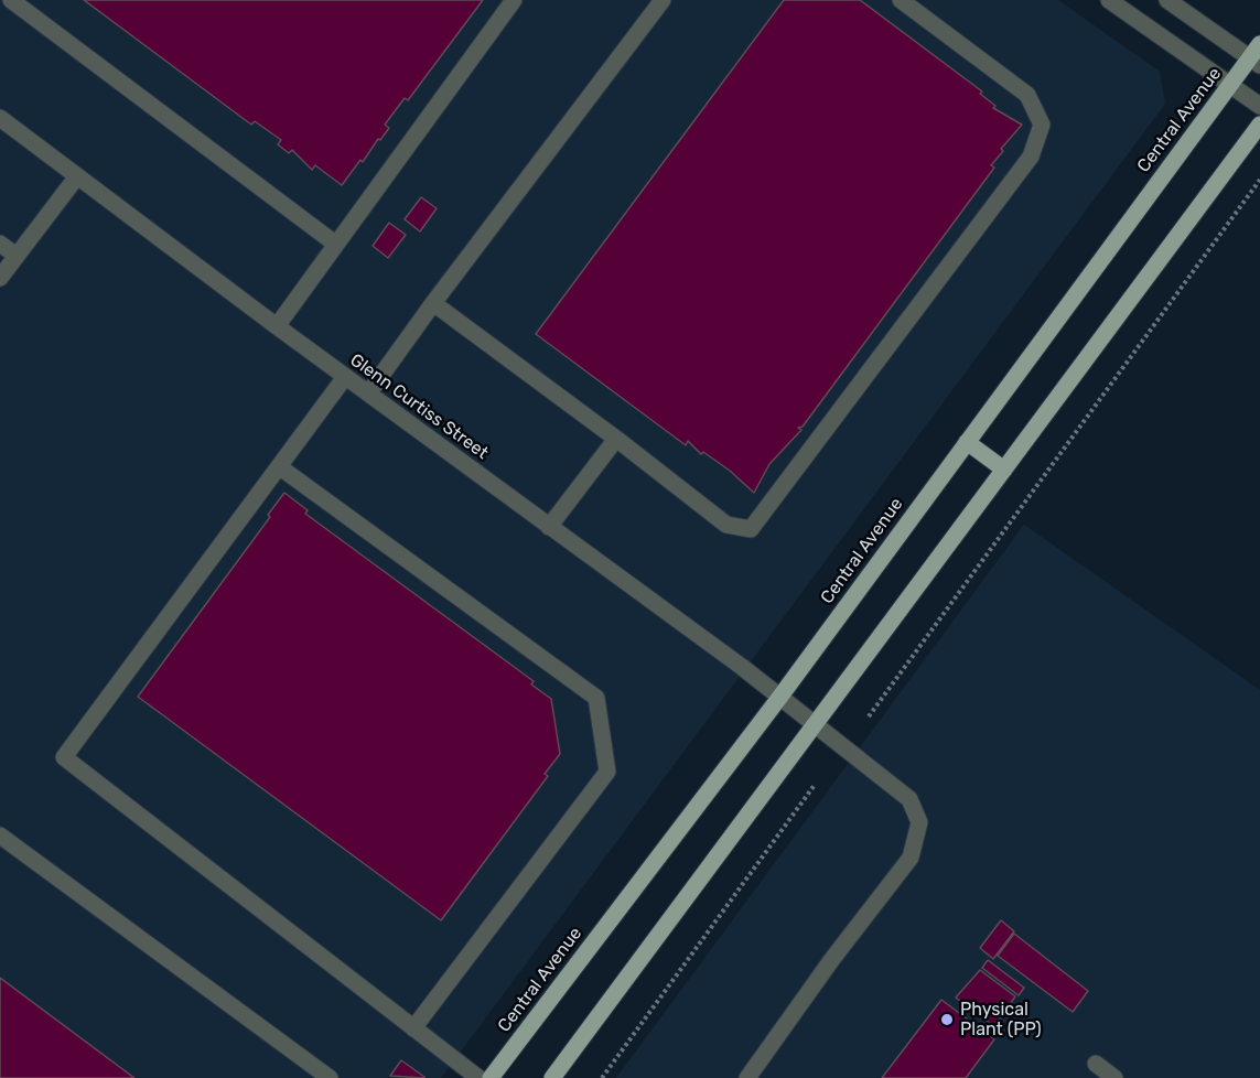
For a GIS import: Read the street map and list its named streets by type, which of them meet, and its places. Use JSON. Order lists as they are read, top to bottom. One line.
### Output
{"streets":{"main road":["Central Avenue"],"street":["Glenn Curtiss Street"]},"crossings":[["Central Avenue","Glenn Curtiss Street"]],"places":["Physical Plant (PP)"]}
